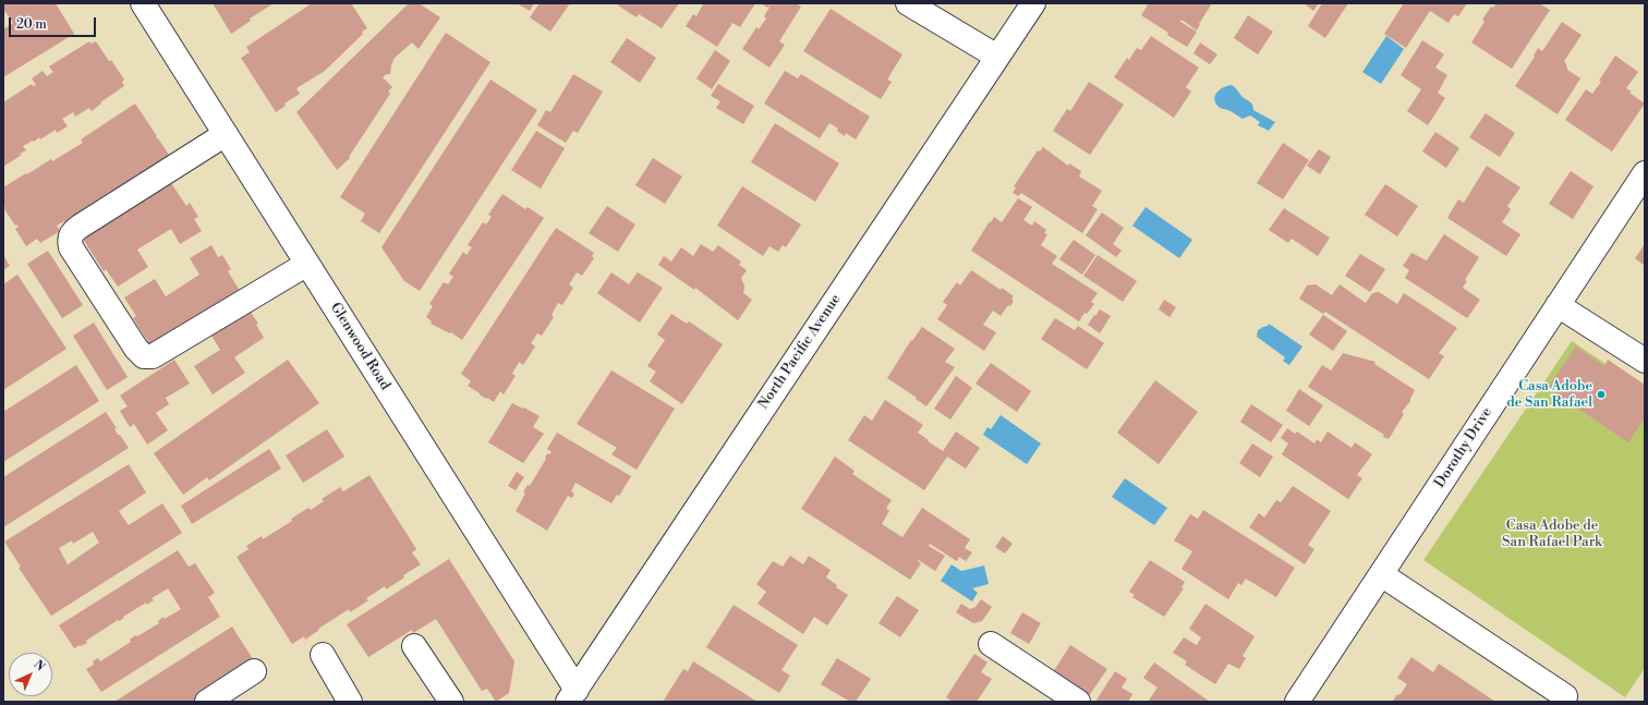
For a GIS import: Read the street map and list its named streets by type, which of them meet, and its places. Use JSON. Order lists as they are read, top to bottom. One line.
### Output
{"streets":{"street":["Glenwood Road","North Pacific Avenue","Dorothy Drive"]},"crossings":[["Glenwood Road","North Pacific Avenue"]],"parks":["Casa Adobe de San Rafael Park"],"places":["Casa Adobe de San Rafael"],"scale_bar":"20 m","north":"top right"}
